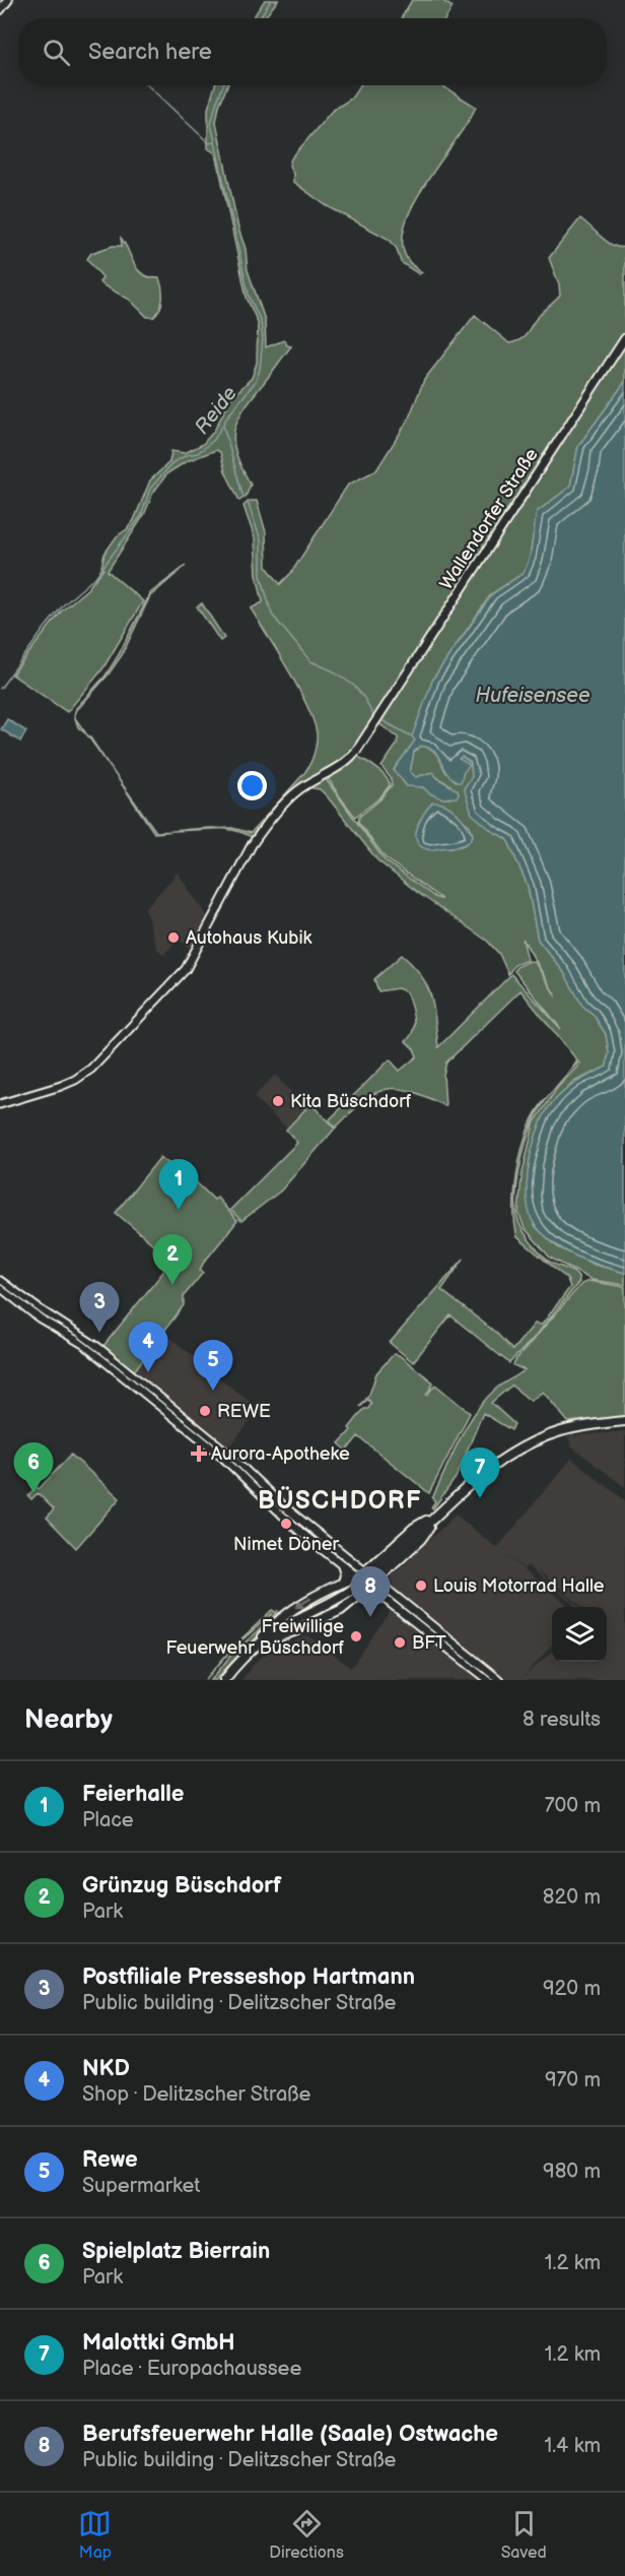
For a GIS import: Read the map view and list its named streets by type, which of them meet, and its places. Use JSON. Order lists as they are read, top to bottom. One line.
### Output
{"streets":{"main road":["Wallendorfer Straße"]},"districts":["BÜSCHDORF"],"water":["Reide","Hufeisensee"],"places":{"other":["Autohaus Kubik","Kita Büschdorf","REWE","Nimet Döner","Louis Motorrad Halle","Freiwillige Feuerwehr Büschdorf","BFT"],"health":["Aurora-Apotheke"]},"page":{"search":"Search here","pins":["1","2","3","4","5","6","7","8"],"heading":["Nearby","8 results"],"list":[{"mark":"1","name":"Feierhalle","note":"Place","value":"700 m"},{"mark":"2","name":"Grünzug Büschdorf","note":"Park","value":"820 m"},{"mark":"3","name":"Postfiliale Presseshop Hartmann","note":"Public building · Delitzscher Straße","value":"920 m"},{"mark":"4","name":"NKD","note":"Shop · Delitzscher Straße","value":"970 m"},{"mark":"5","name":"Rewe","note":"Supermarket","value":"980 m"},{"mark":"6","name":"Spielplatz Bierrain","note":"Park","value":"1.2 km"},{"mark":"7","name":"Malottki GmbH","note":"Place · Europachaussee","value":"1.2 km"},{"mark":"8","name":"Berufsfeuerwehr Halle (Saale) Ostwache","note":"Public building · Delitzscher Straße","value":"1.4 km"}],"nav":["Map","Directions","Saved"]}}
